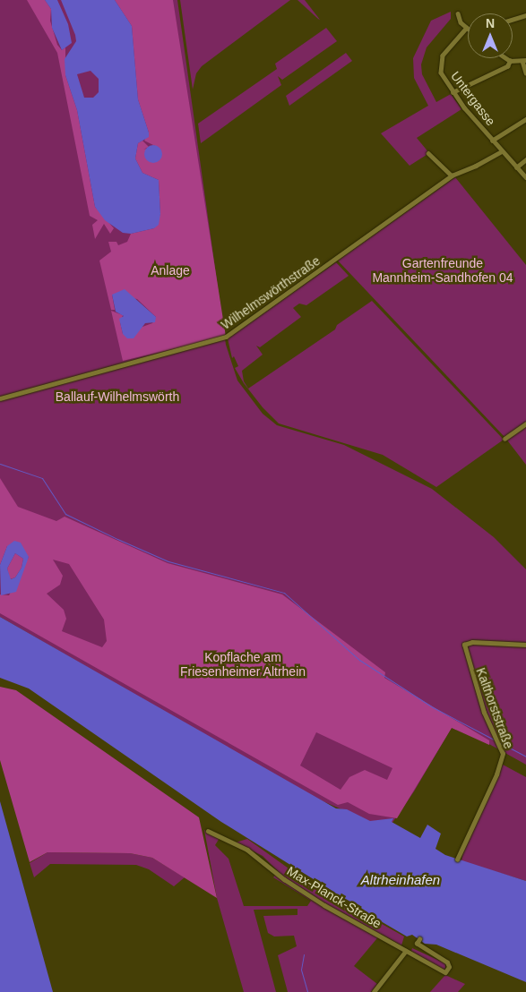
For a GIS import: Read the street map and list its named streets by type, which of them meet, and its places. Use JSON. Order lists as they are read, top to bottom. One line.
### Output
{"streets":{"street":["Untergasse","Wilhelmswörthstraße","Kalthorststraße","Max-Planck-Straße"]},"crossings":[["Untergasse","Wilhelmswörthstraße"]],"water":["Altrheinhafen"],"parks":["Gartenfreunde Mannheim-Sandhofen 04","Anlage","Ballauf-Wilhelmswörth","Kopflache am Friesenheimer Altrhein"],"north":"top"}
